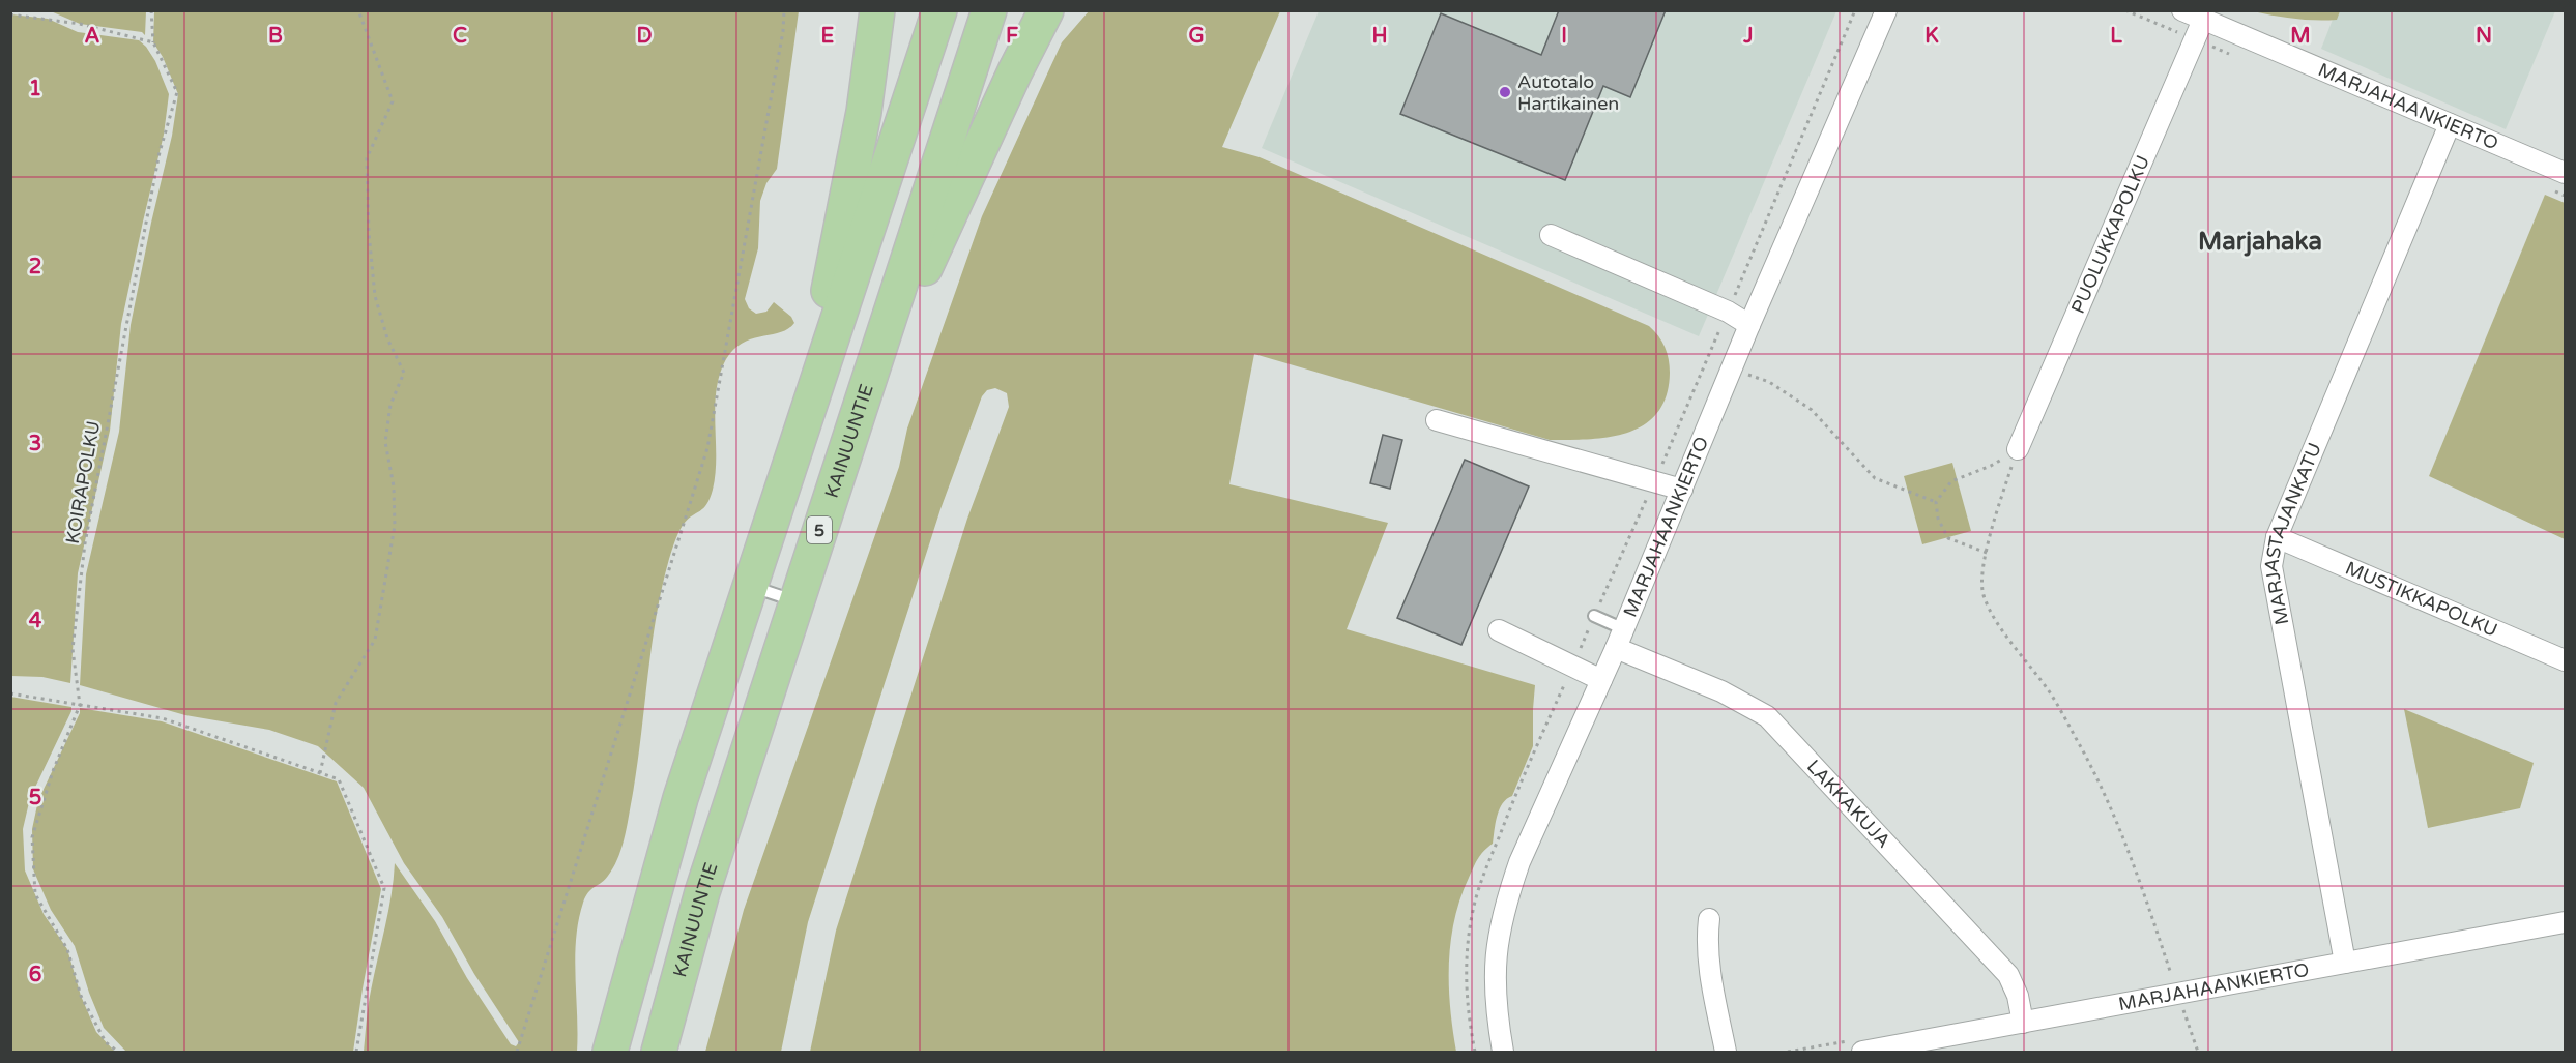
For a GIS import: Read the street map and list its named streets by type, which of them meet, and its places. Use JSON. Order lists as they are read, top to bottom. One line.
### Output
{"streets":{"highway":["KAINUUNTIE","5"],"street":["MARJAHAANKIERTO","PUOLUKKAPOLKU","MARJASTAJANKATU","MUSTIKKAPOLKU","LAKKAKUJA"],"path":["KOIRAPOLKU"]},"crossings":[["MARJAHAANKIERTO","PUOLUKKAPOLKU"],["MARJAHAANKIERTO","MARJASTAJANKATU"],["MARJAHAANKIERTO","LAKKAKUJA"],["MARJASTAJANKATU","MUSTIKKAPOLKU"]],"districts":["Marjahaka"],"places":["Autotalo Hartikainen"],"grid":{"columns":["A","B","C","D","E","F","G","H","I","J","K","L","M","N"],"rows":["1","2","3","4","5","6"]}}
